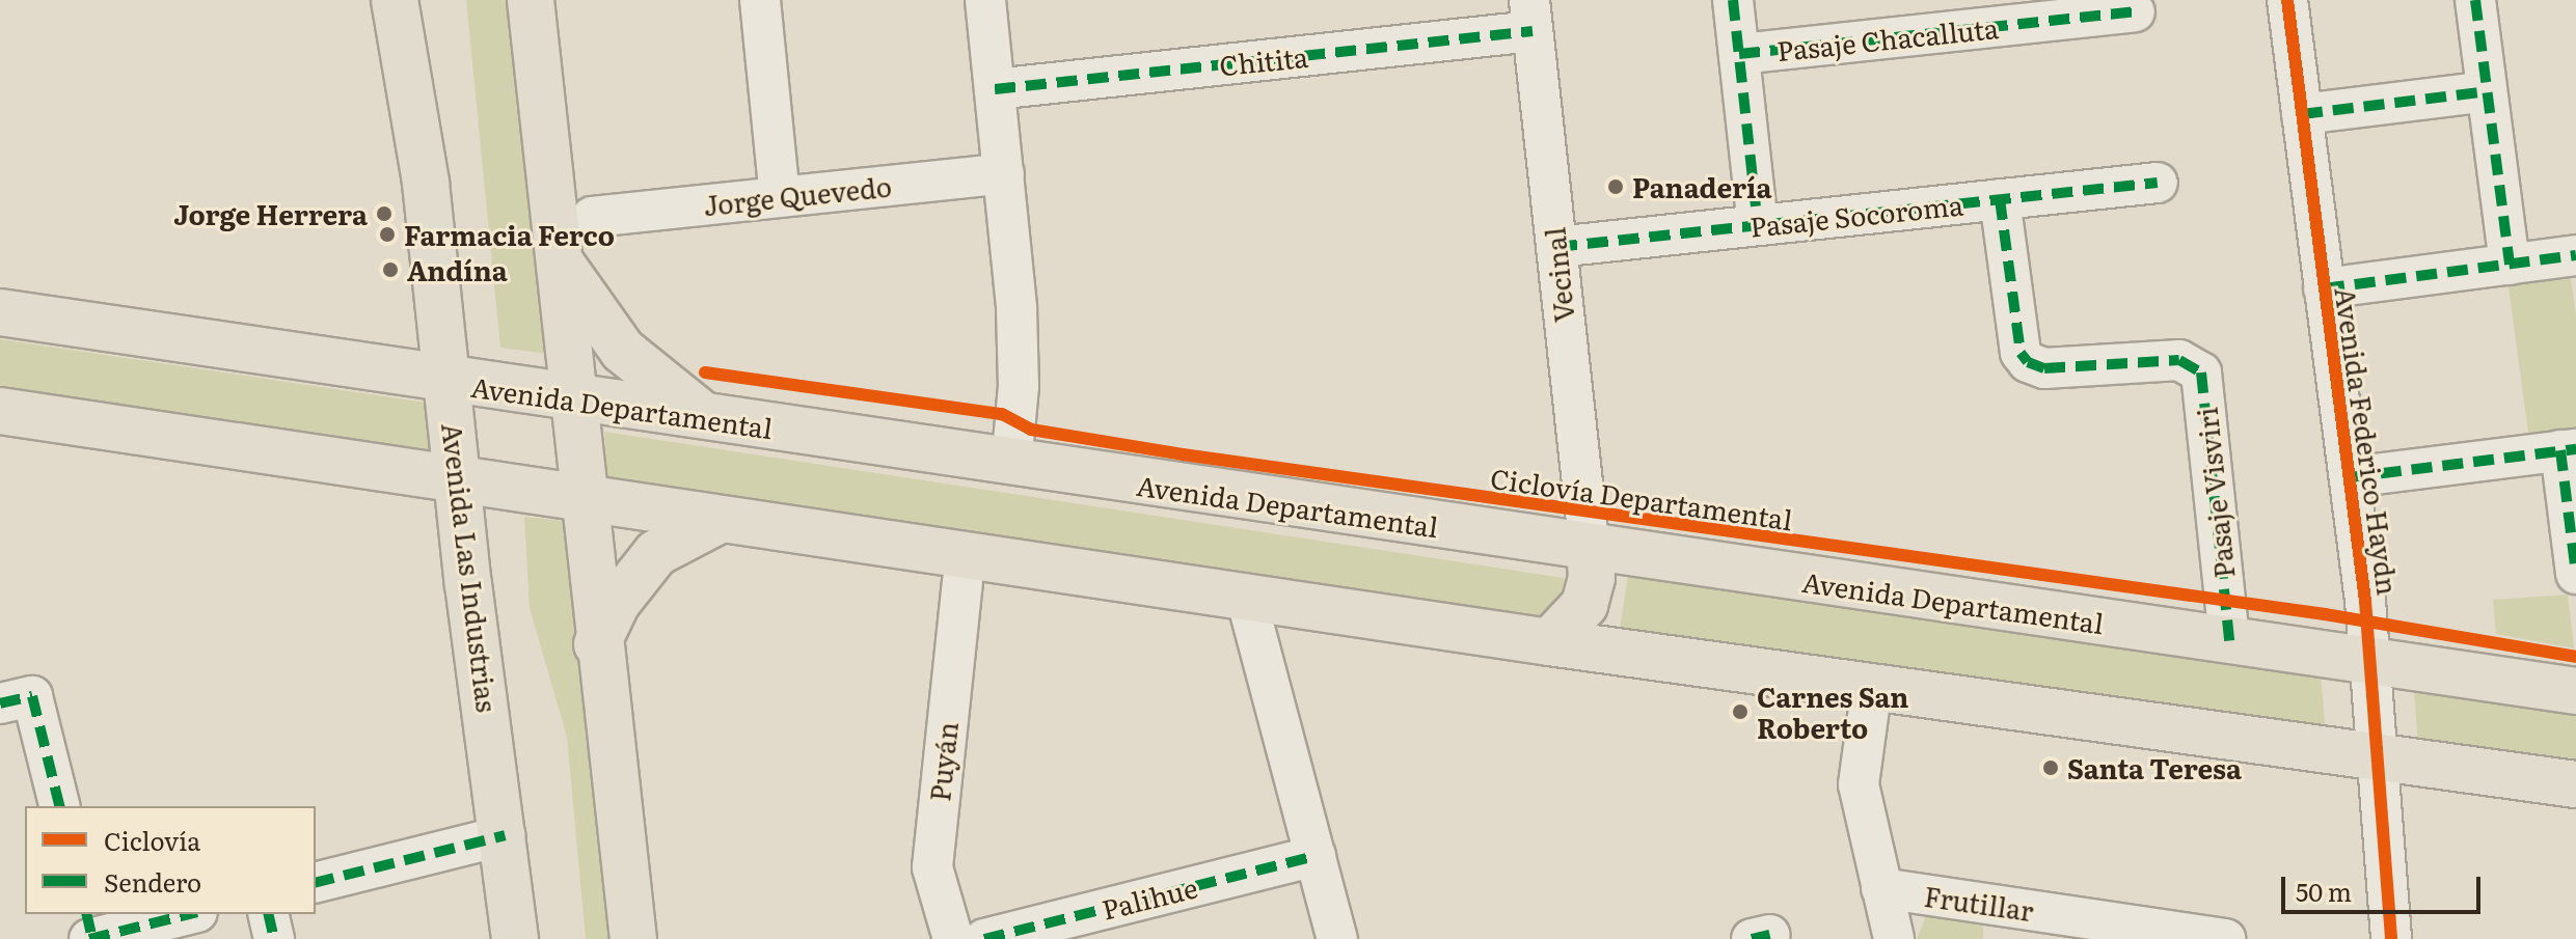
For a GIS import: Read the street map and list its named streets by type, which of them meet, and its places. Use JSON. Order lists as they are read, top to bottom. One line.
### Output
{"streets":{"main road":["Avenida Departamental","Avenida Las Industrias"],"street":["Pasaje Chacalluta","Chitita","Jorge Quevedo","Pasaje Socoroma","Vecinal","Avenida Federico Haydn","Pasaje Visviri","Puyán","Palihue","Frutillar"],"cycle path":["Ciclovía Departamental"]},"crossings":[["Chitita","Vecinal"],["Pasaje Socoroma","Vecinal"],["Pasaje Socoroma","Pasaje Visviri"],["Vecinal","Avenida Departamental"],["Avenida Departamental","Avenida Federico Haydn"],["Avenida Departamental","Pasaje Visviri"],["Avenida Departamental","Avenida Las Industrias"]],"places":["Panadería","Jorge Herrera","Farmacia Ferco","Andína","Carnes San Roberto","Santa Teresa"],"legend":["Ciclovía","Sendero"],"scale_bar":"50 m"}
